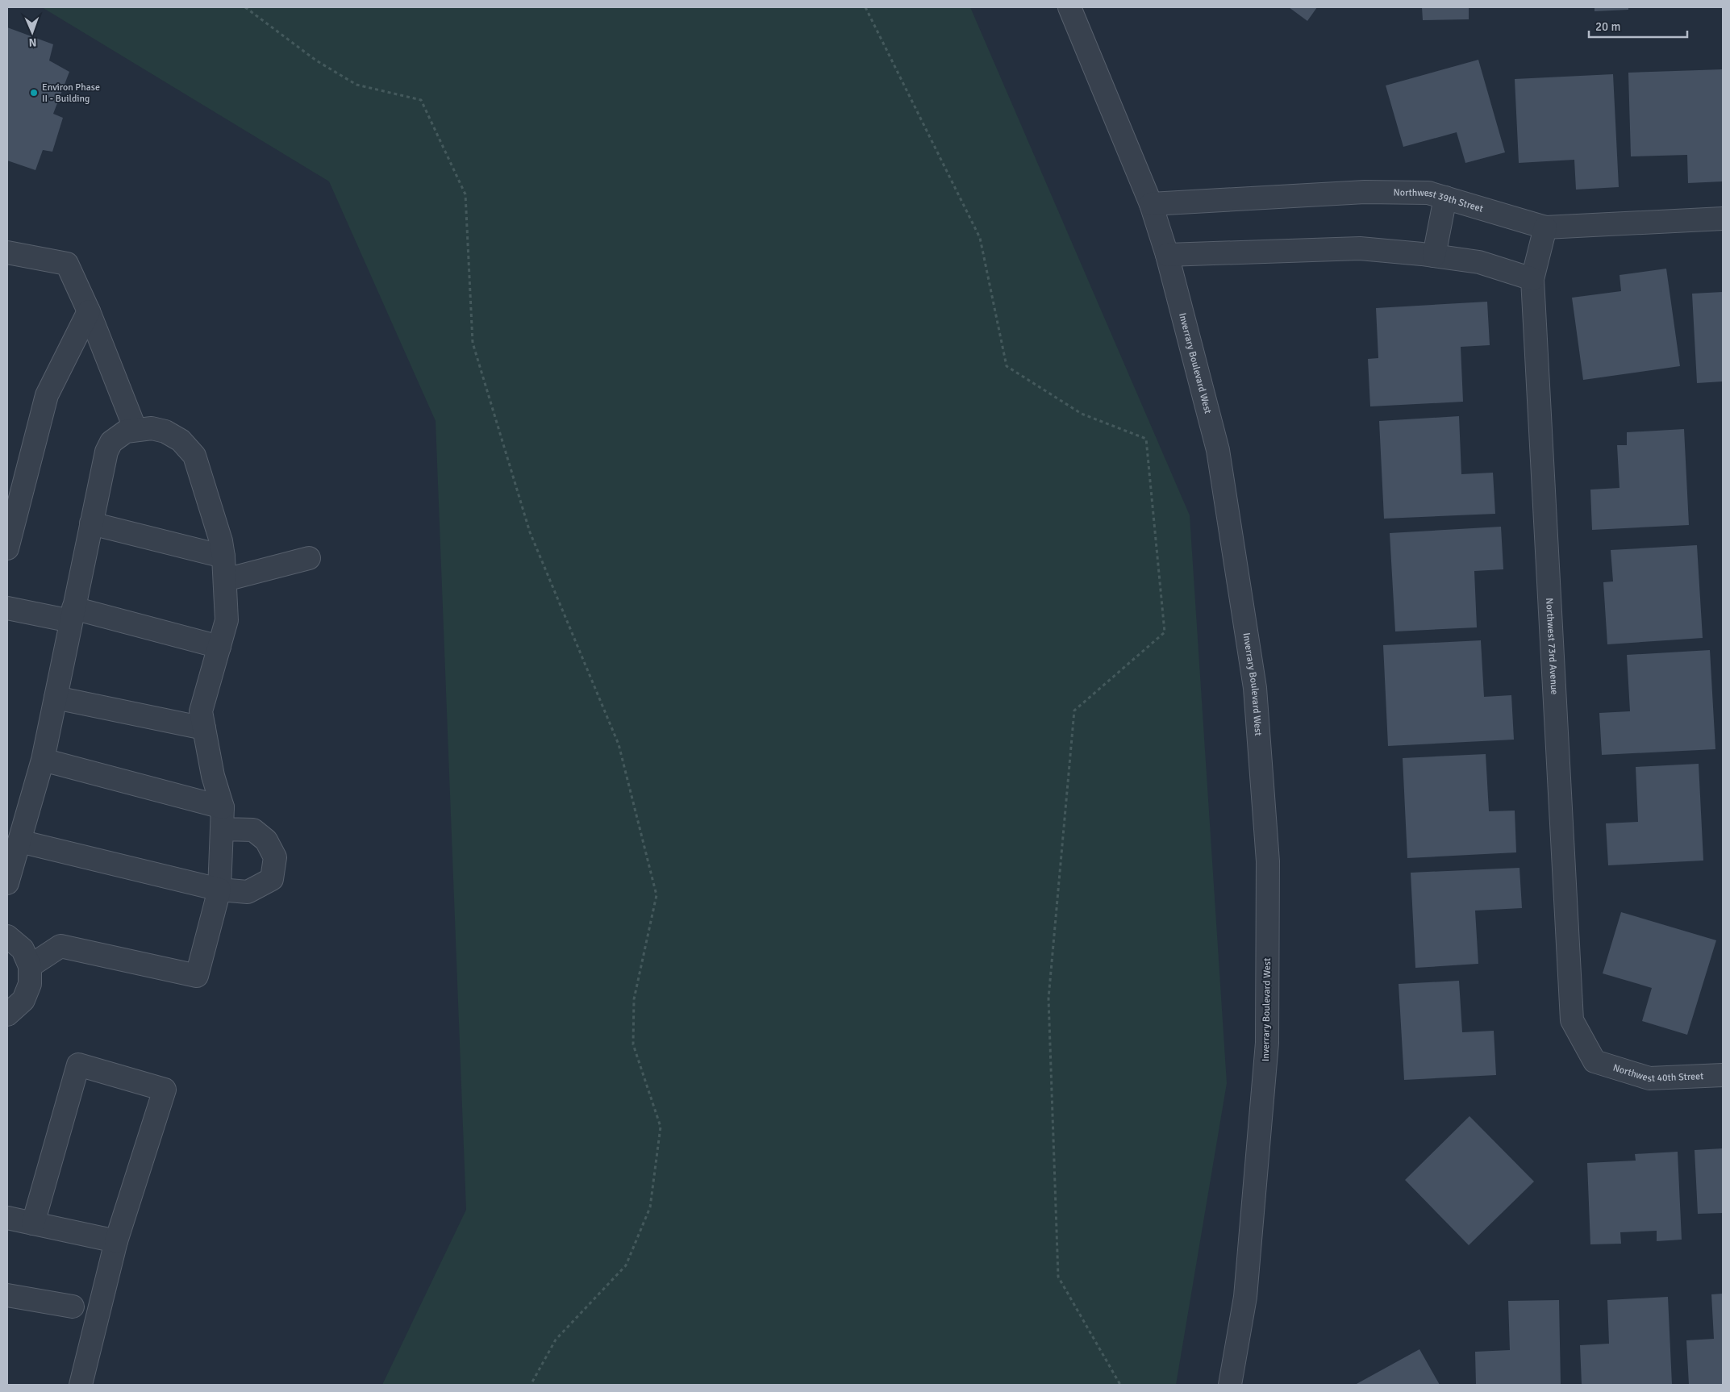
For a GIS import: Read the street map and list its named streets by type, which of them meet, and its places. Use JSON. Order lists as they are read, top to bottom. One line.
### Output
{"streets":{"street":["Northwest 39th Street","Inverrary Boulevard West","Northwest 73rd Avenue","Northwest 40th Street"]},"crossings":[["Northwest 39th Street","Inverrary Boulevard West"],["Northwest 39th Street","Northwest 73rd Avenue"],["Northwest 73rd Avenue","Northwest 40th Street"]],"places":["Environ Phase II - Building"],"scale_bar":"20 m","north":"bottom"}
